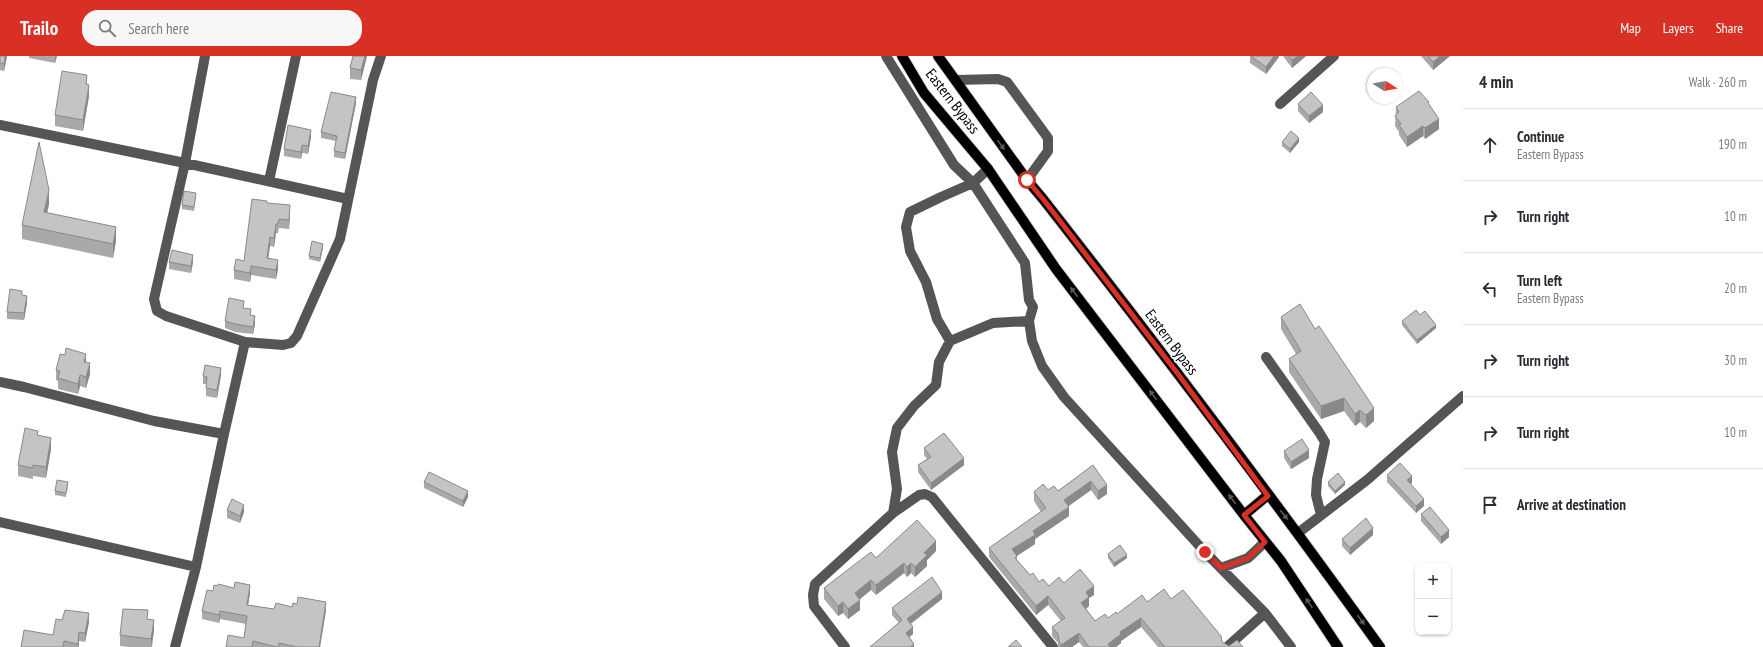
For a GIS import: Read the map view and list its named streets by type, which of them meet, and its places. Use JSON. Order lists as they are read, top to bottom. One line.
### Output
{"streets":{"main road":["Eastern Bypass"]},"north":"right","page":{"header":"Trailo","search":"Search here","nav":["Map","Layers","Share"],"heading":["4 min","Walk · 260 m"],"list":[["Continue","Eastern Bypass","190 m"],["Turn right","10 m"],["Turn left","Eastern Bypass","20 m"],["Turn right","30 m"],["Turn right","10 m"],"Arrive at destination"],"map_buttons":["+","−"]}}
